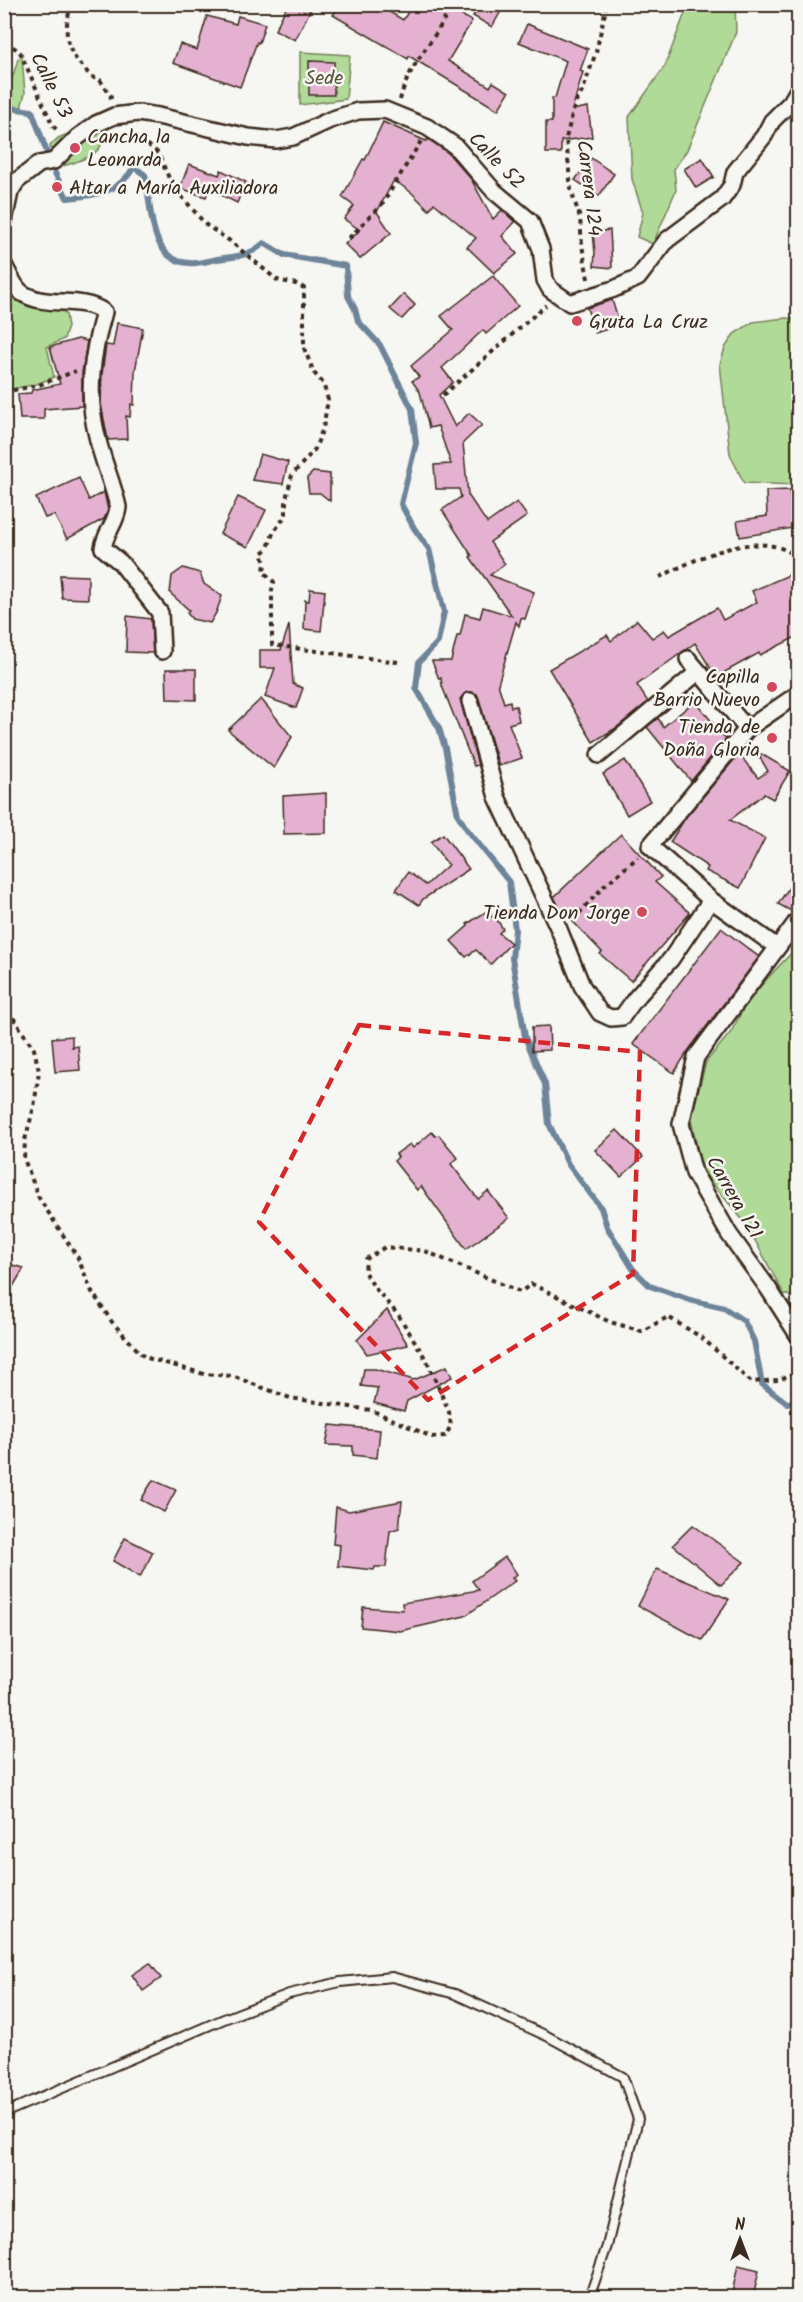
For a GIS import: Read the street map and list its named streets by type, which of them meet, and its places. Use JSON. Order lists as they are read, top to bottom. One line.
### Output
{"streets":{"street":["Calle 52","Carrera 121"],"path":["Calle 53","Carrera 124"]},"crossings":[["Calle 53","Calle 52"]],"parks":["Sede"],"places":["Cancha la Leonarda","Altar a María Auxiliadora","Gruta La Cruz","Capilla Barrio Nuevo","Tienda de Doña Gloria","Tienda Don Jorge"],"north":"top"}
